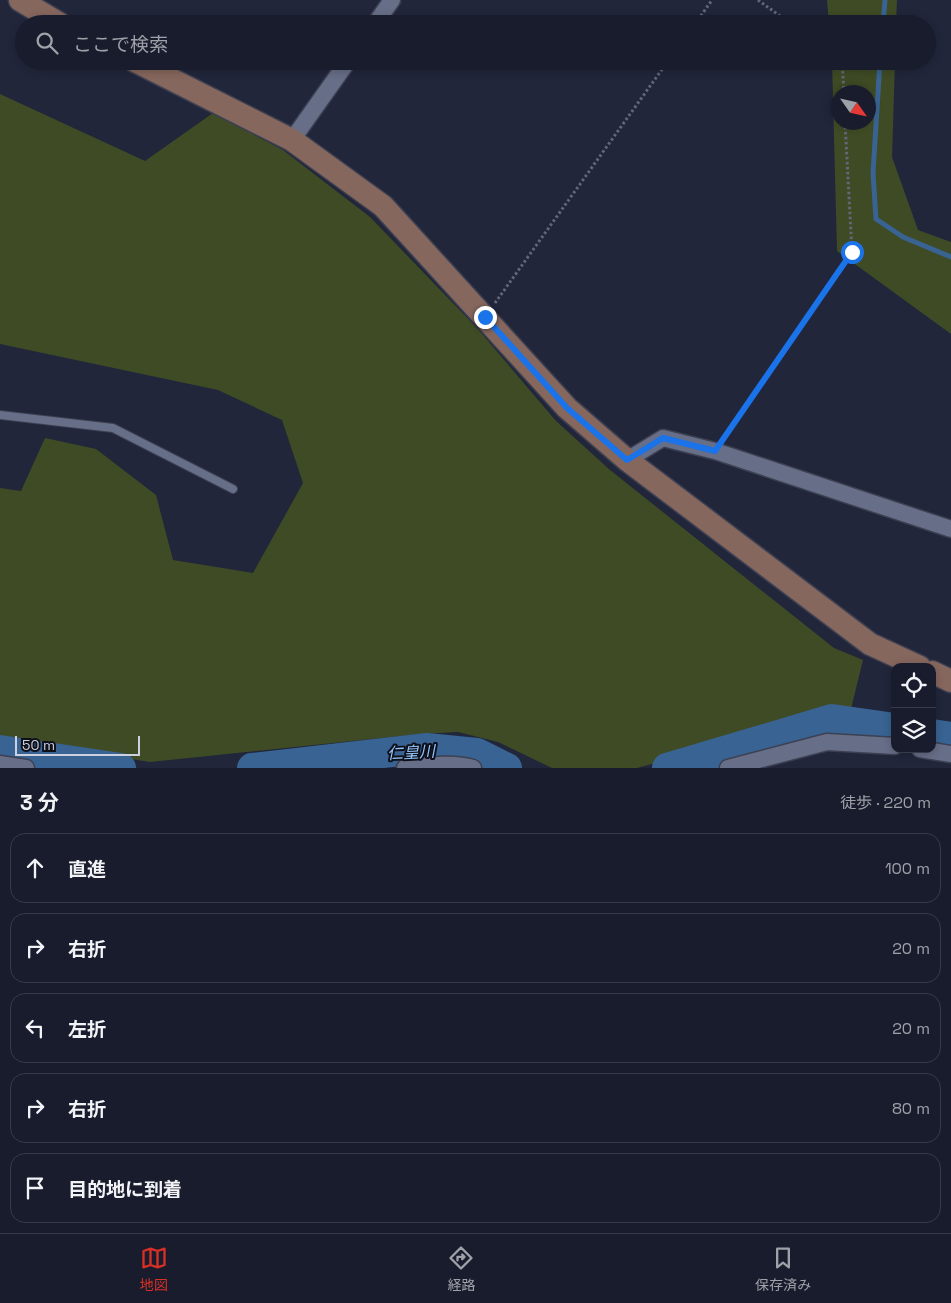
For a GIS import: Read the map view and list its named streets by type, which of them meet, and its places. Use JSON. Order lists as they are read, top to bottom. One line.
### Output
{"water":["仁皇川"],"scale_bar":"50 m","north":"bottom right","page":{"search":"ここで検索","scale":"50 m","heading":["3 分","徒歩 · 220 m"],"list":[["直進","100 m"],["右折","20 m"],["左折","20 m"],["右折","80 m"],"目的地に到着"],"nav":["地図","経路","保存済み"]}}
